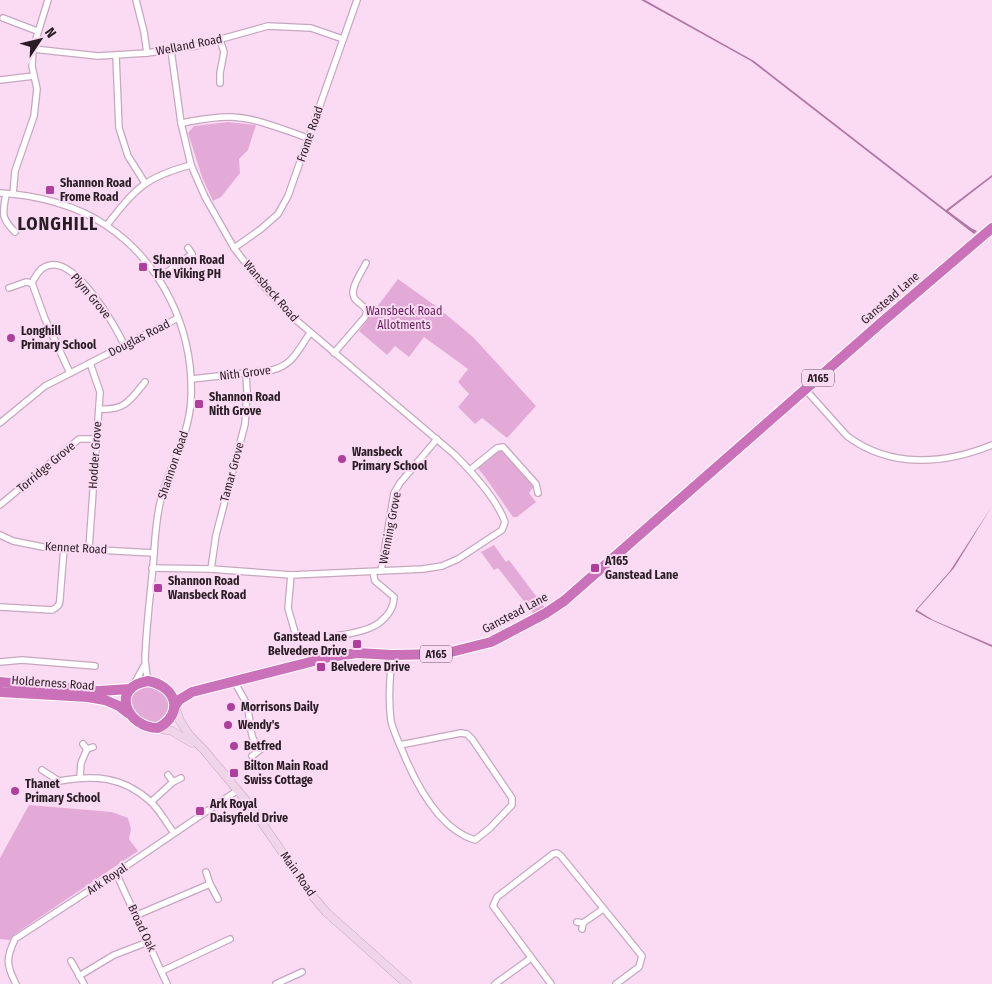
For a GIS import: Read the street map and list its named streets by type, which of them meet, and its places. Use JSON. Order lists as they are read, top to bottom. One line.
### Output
{"streets":{"highway":["Ganstead Lane","A165","Holderness Road"],"main road":["Main Road"],"street":["Welland Road","Frome Road","Wansbeck Road","Plym Grove","Douglas Road","Nith Grove","Hodder Grove","Shannon Road","Torridge Grove","Tamar Grove","Wenning Grove","Kennet Road","Ark Royal","Broad Oak"]},"crossings":[["Welland Road","Frome Road"],["Welland Road","Wansbeck Road"],["Frome Road","Wansbeck Road"],["Wansbeck Road","Nith Grove"],["Wansbeck Road","Shannon Road"],["Wansbeck Road","Tamar Grove"],["Wansbeck Road","Wenning Grove"],["Plym Grove","Douglas Road"],["Ganstead Lane","A165"],["Ganstead Lane","Shannon Road"],["Ganstead Lane","Holderness Road"],["Ganstead Lane","Main Road"],["Douglas Road","Hodder Grove"],["Douglas Road","Shannon Road"],["Nith Grove","Shannon Road"],["Nith Grove","Tamar Grove"],["A165","Shannon Road"],["A165","Holderness Road"],["A165","Main Road"],["Hodder Grove","Torridge Grove"],["Hodder Grove","Kennet Road"],["Shannon Road","Kennet Road"],["Shannon Road","Holderness Road"],["Shannon Road","Main Road"],["Holderness Road","Main Road"],["Main Road","Ark Royal"],["Ark Royal","Broad Oak"]],"districts":["LONGHILL"],"parks":["Wansbeck Road Allotments"],"places":{"transit":["Shannon Road Frome Road","Shannon Road The Viking PH","Shannon Road Nith Grove","A165 Ganstead Lane","Shannon Road Wansbeck Road","Ganstead Lane Belvedere Drive","Belvedere Drive","Bilton Main Road Swiss Cottage","Ark Royal Daisyfield Drive"],"other":["Longhill Primary School","Wansbeck Primary School","Morrisons Daily","Wendy's","Betfred","Thanet Primary School"]},"north":"top right"}
